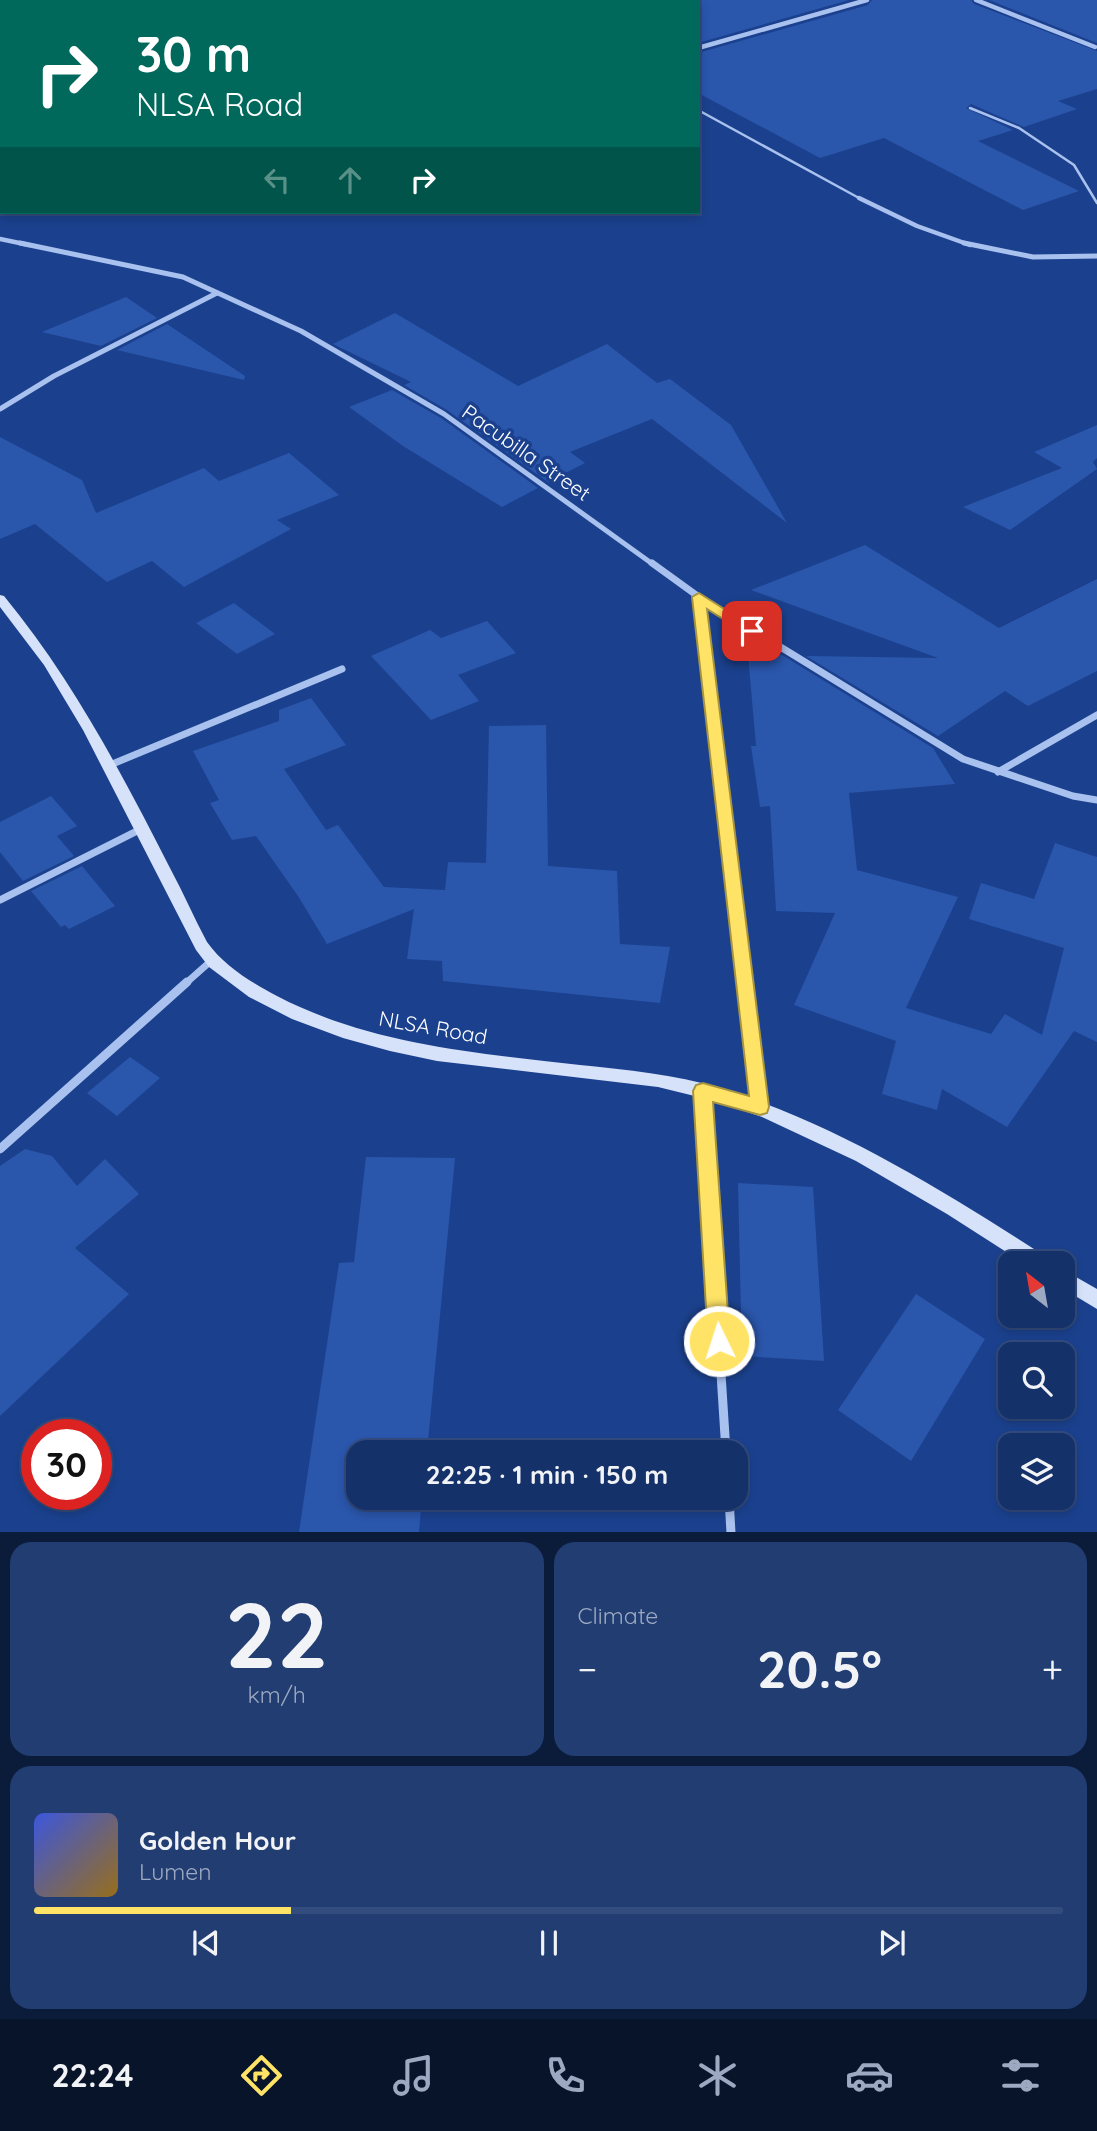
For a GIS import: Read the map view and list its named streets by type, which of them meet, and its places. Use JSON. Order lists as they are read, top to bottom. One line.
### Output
{"streets":{"main road":["NLSA Road"],"street":["Pacubilla Street"]},"north":"top left","page":{"turn":["30 m","NLSA Road"],"limit":"30","trip":"22:25 · 1 min · 150 m","tile":[["22","km/h"],"Climate"],"heat":["−","20.5°","+"],"song":["Golden Hour","Lumen"],"tabs":"22:24"}}
